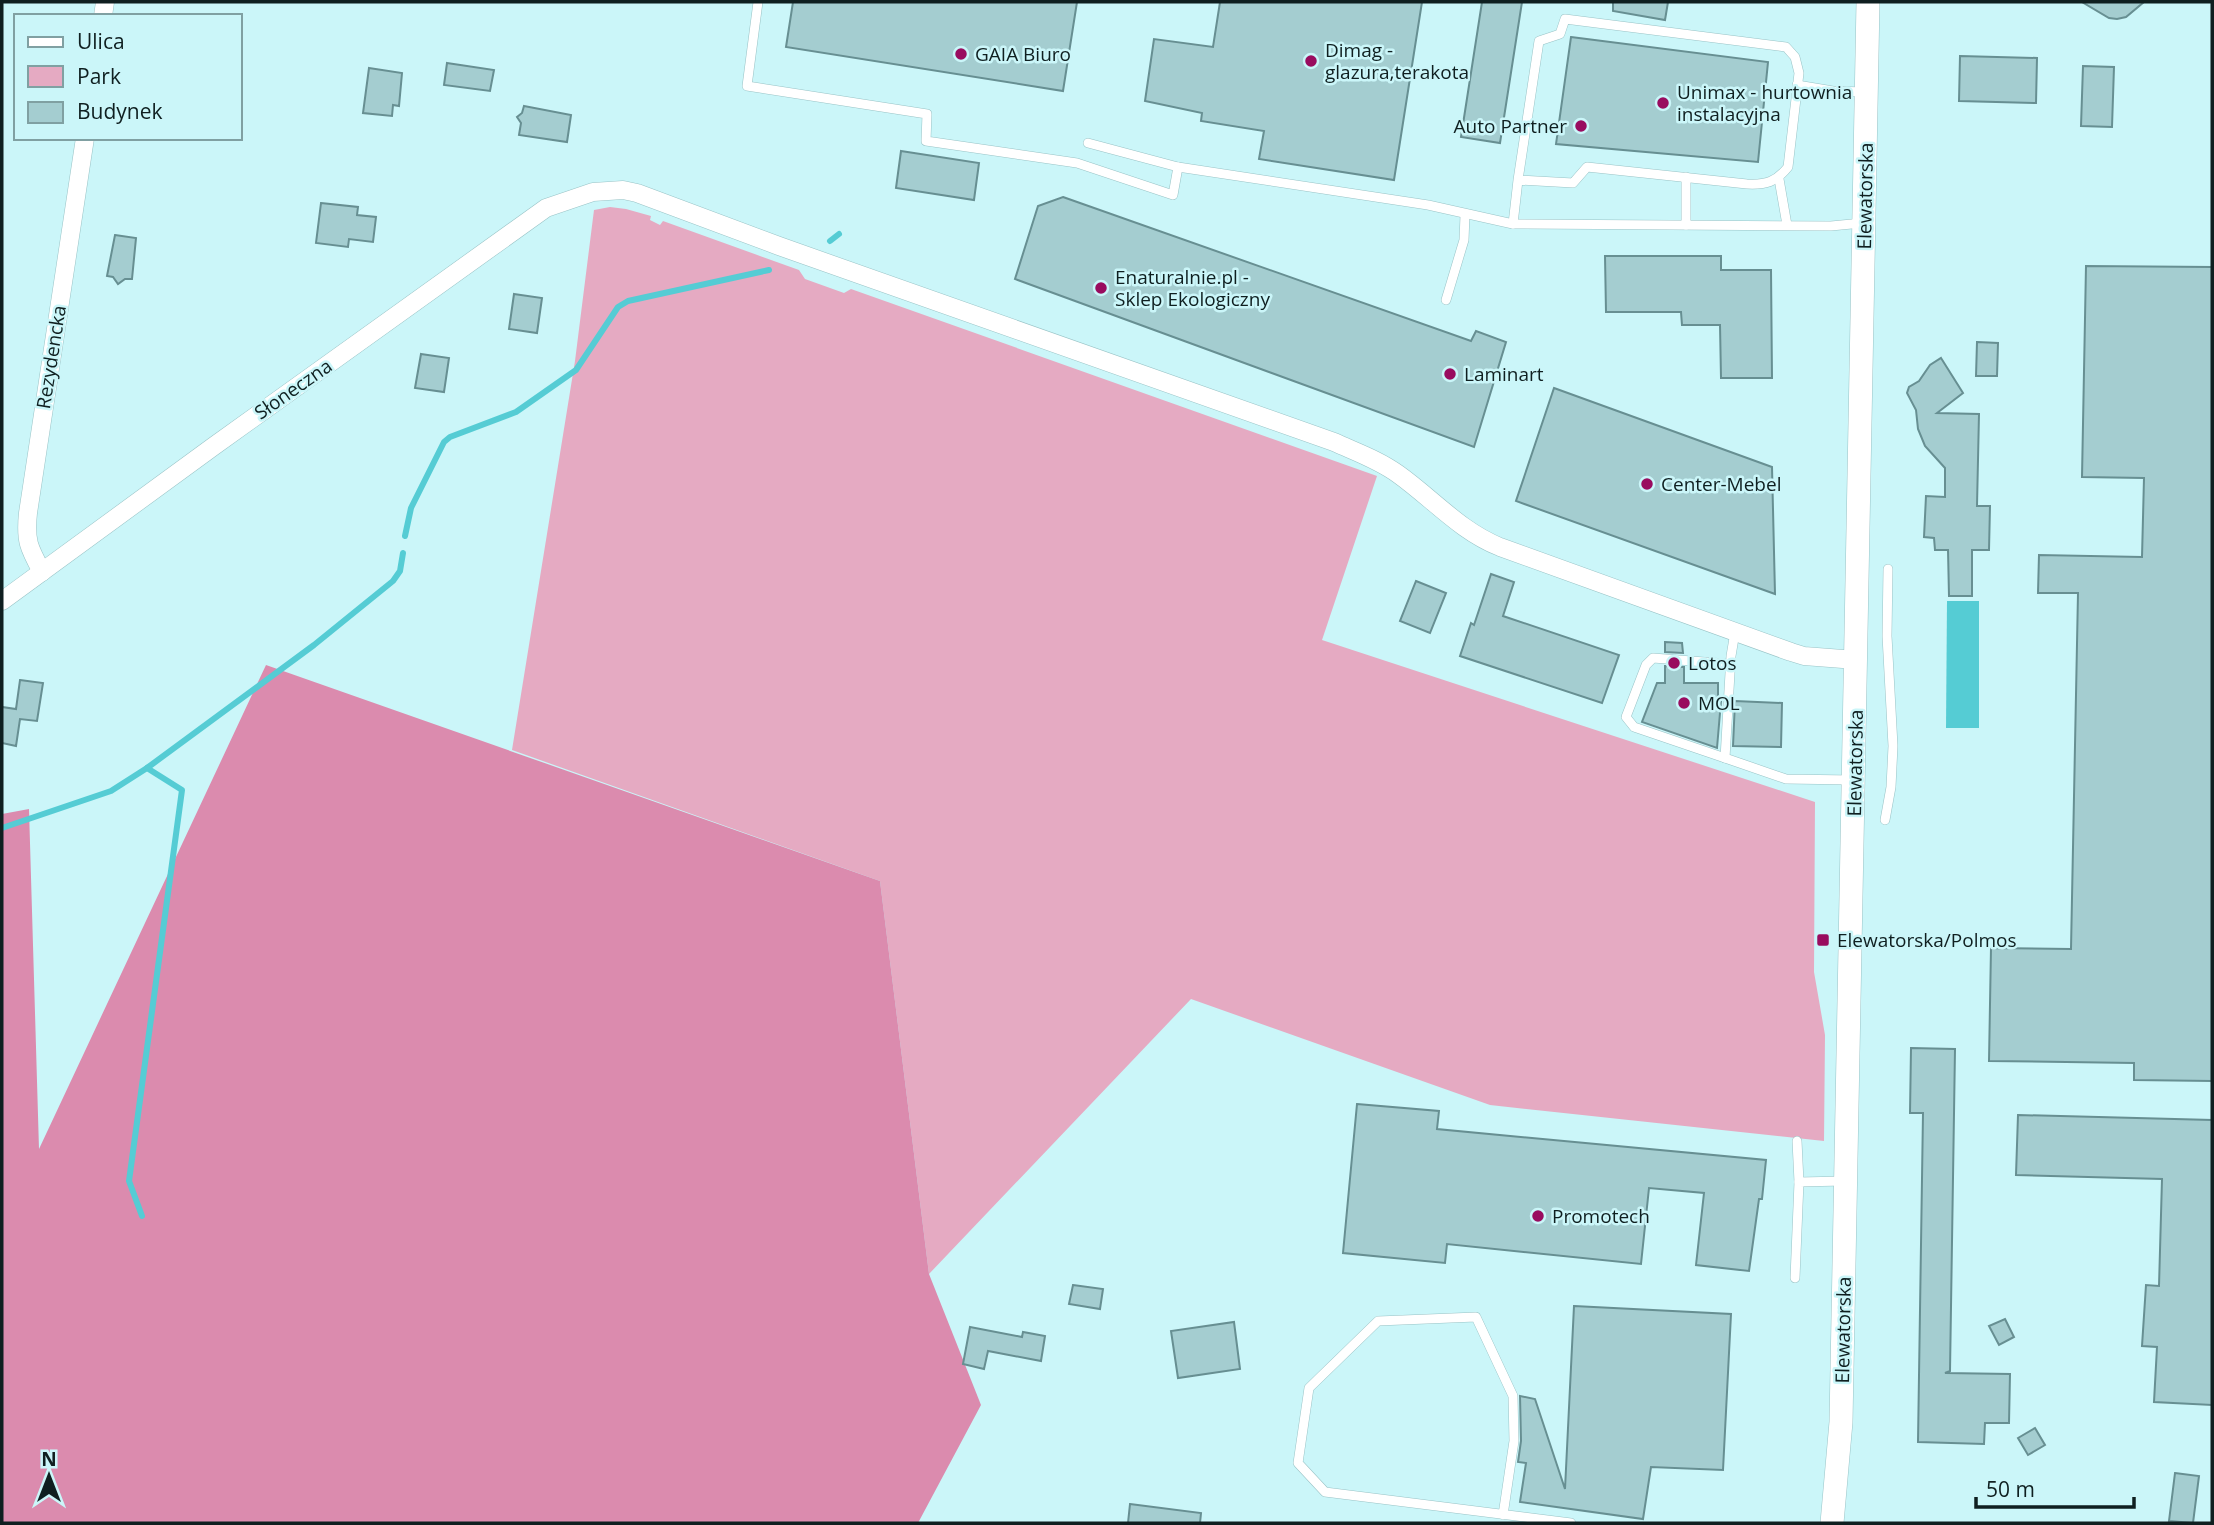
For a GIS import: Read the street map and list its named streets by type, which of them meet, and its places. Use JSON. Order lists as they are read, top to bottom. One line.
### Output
{"streets":{"street":["Elewatorska","Rezydencka","Słoneczna"]},"crossings":[["Elewatorska","Słoneczna"],["Rezydencka","Słoneczna"]],"places":{"other":["GAIA Biuro","Dimag - glazura,terakota","Unimax - hurtownia instalacyjna","Auto Partner","Enaturalnie.pl - Sklep Ekologiczny","Laminart","Center-Mebel","Lotos","MOL","Promotech"],"transit":["Elewatorska/Polmos"]},"legend":["Ulica","Park","Budynek"],"scale_bar":"50 m","north":"top"}
